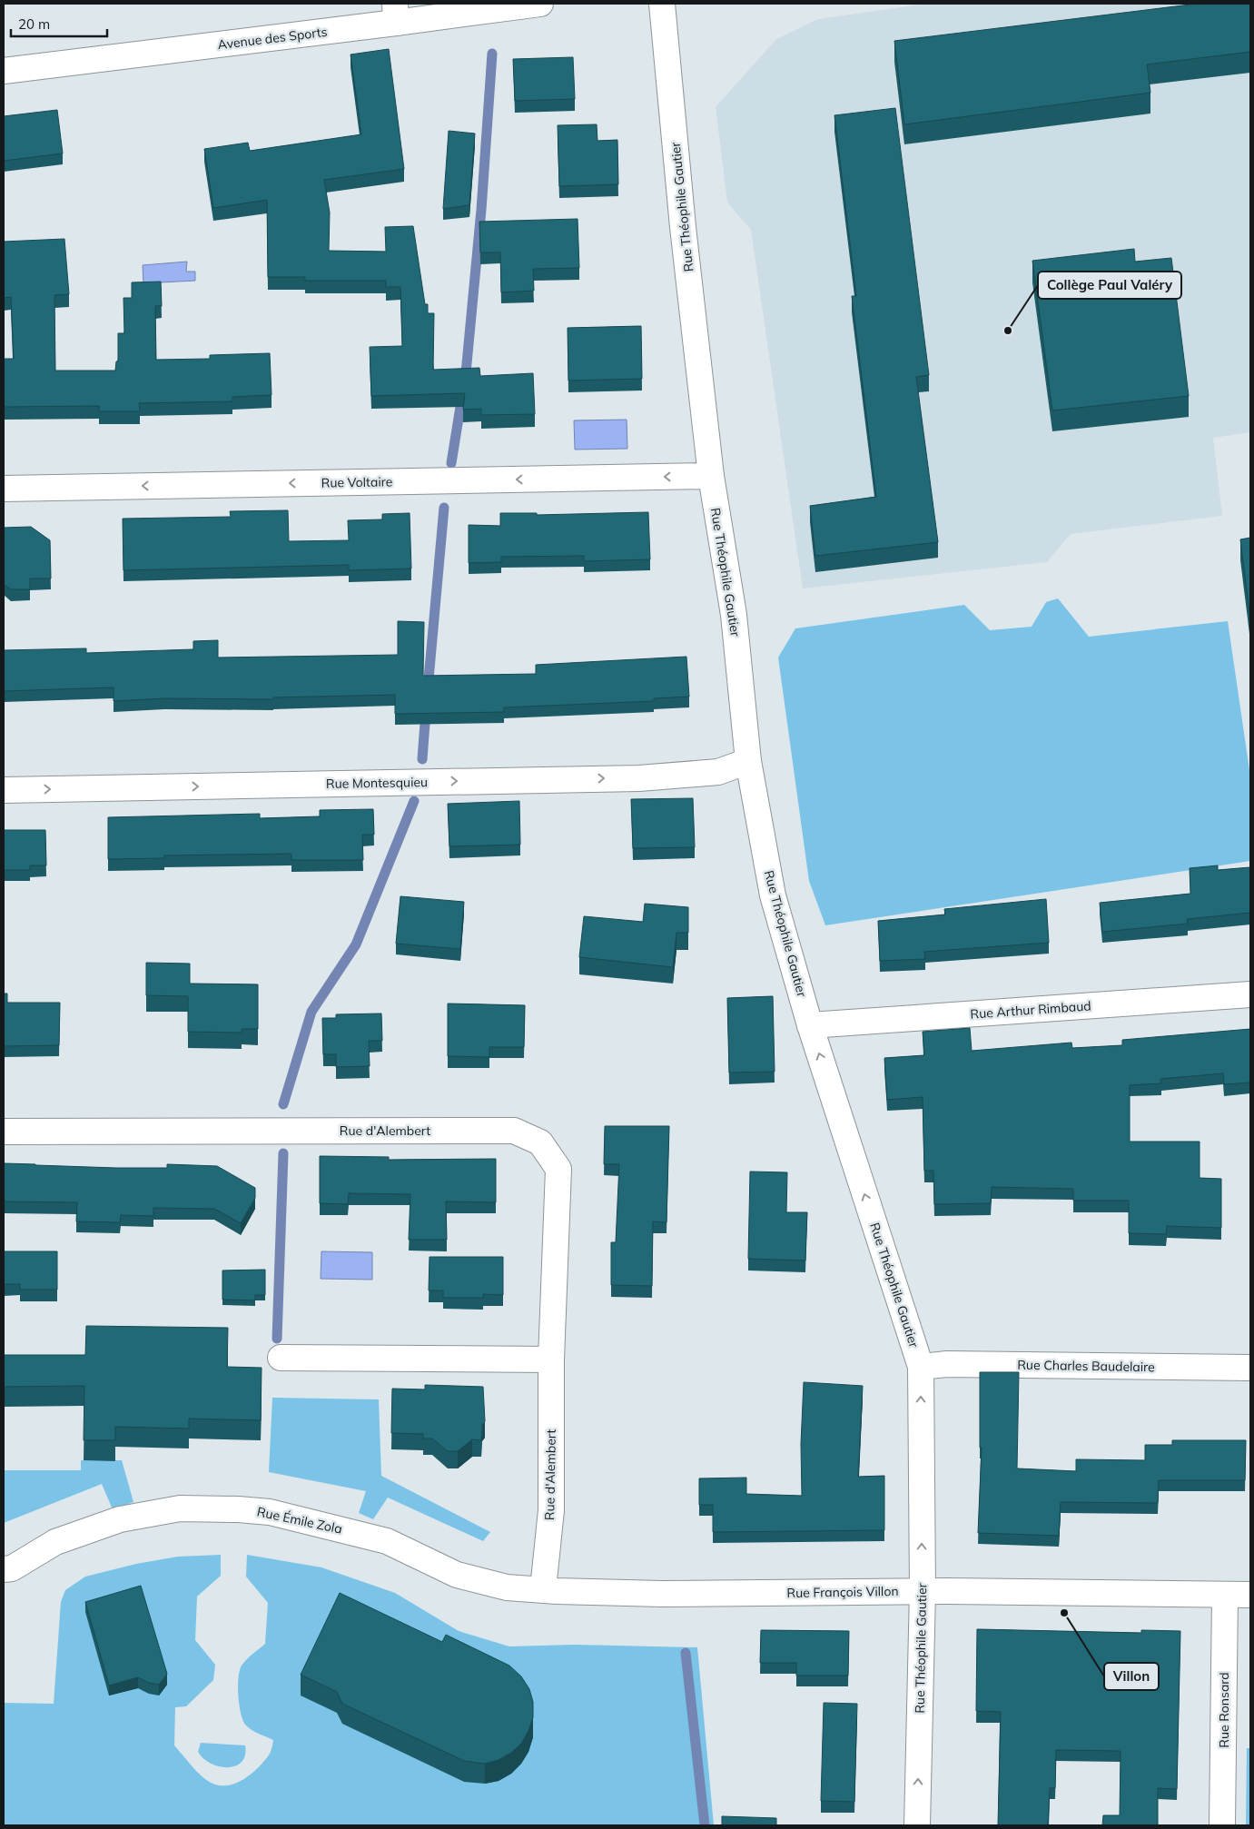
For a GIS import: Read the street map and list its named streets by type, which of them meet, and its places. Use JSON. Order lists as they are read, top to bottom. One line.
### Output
{"streets":{"street":["Avenue des Sports","Rue Théophile Gautier","Rue Voltaire","Rue Montesquieu","Rue Arthur Rimbaud","Rue d'Alembert","Rue Charles Baudelaire","Rue Émile Zola","Rue François Villon","Rue Ronsard"]},"crossings":[["Rue Théophile Gautier","Rue Voltaire"],["Rue Théophile Gautier","Rue Montesquieu"],["Rue Théophile Gautier","Rue Arthur Rimbaud"],["Rue Théophile Gautier","Rue Charles Baudelaire"],["Rue Théophile Gautier","Rue François Villon"],["Rue d'Alembert","Rue Émile Zola"],["Rue d'Alembert","Rue François Villon"],["Rue Émile Zola","Rue François Villon"],["Rue François Villon","Rue Ronsard"]],"one_way":["Rue Théophile Gautier","Rue Voltaire","Rue Montesquieu"],"places":["Collège Paul Valéry","Villon"],"scale_bar":"20 m"}
